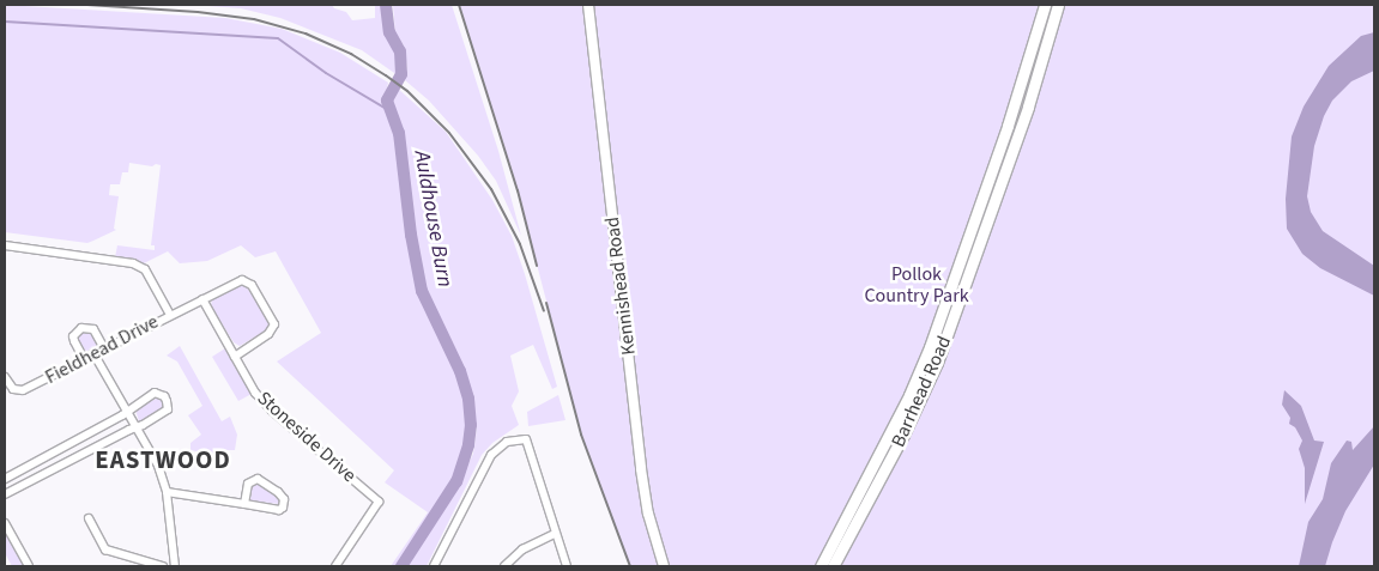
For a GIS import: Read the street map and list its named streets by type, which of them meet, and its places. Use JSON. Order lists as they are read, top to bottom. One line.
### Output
{"streets":{"main road":["Barrhead Road"],"street":["Kennishead Road","Fieldhead Drive","Stoneside Drive"]},"crossings":[["Fieldhead Drive","Stoneside Drive"]],"districts":["EASTWOOD"],"water":["Auldhouse Burn"],"parks":["Pollok Country Park"]}
